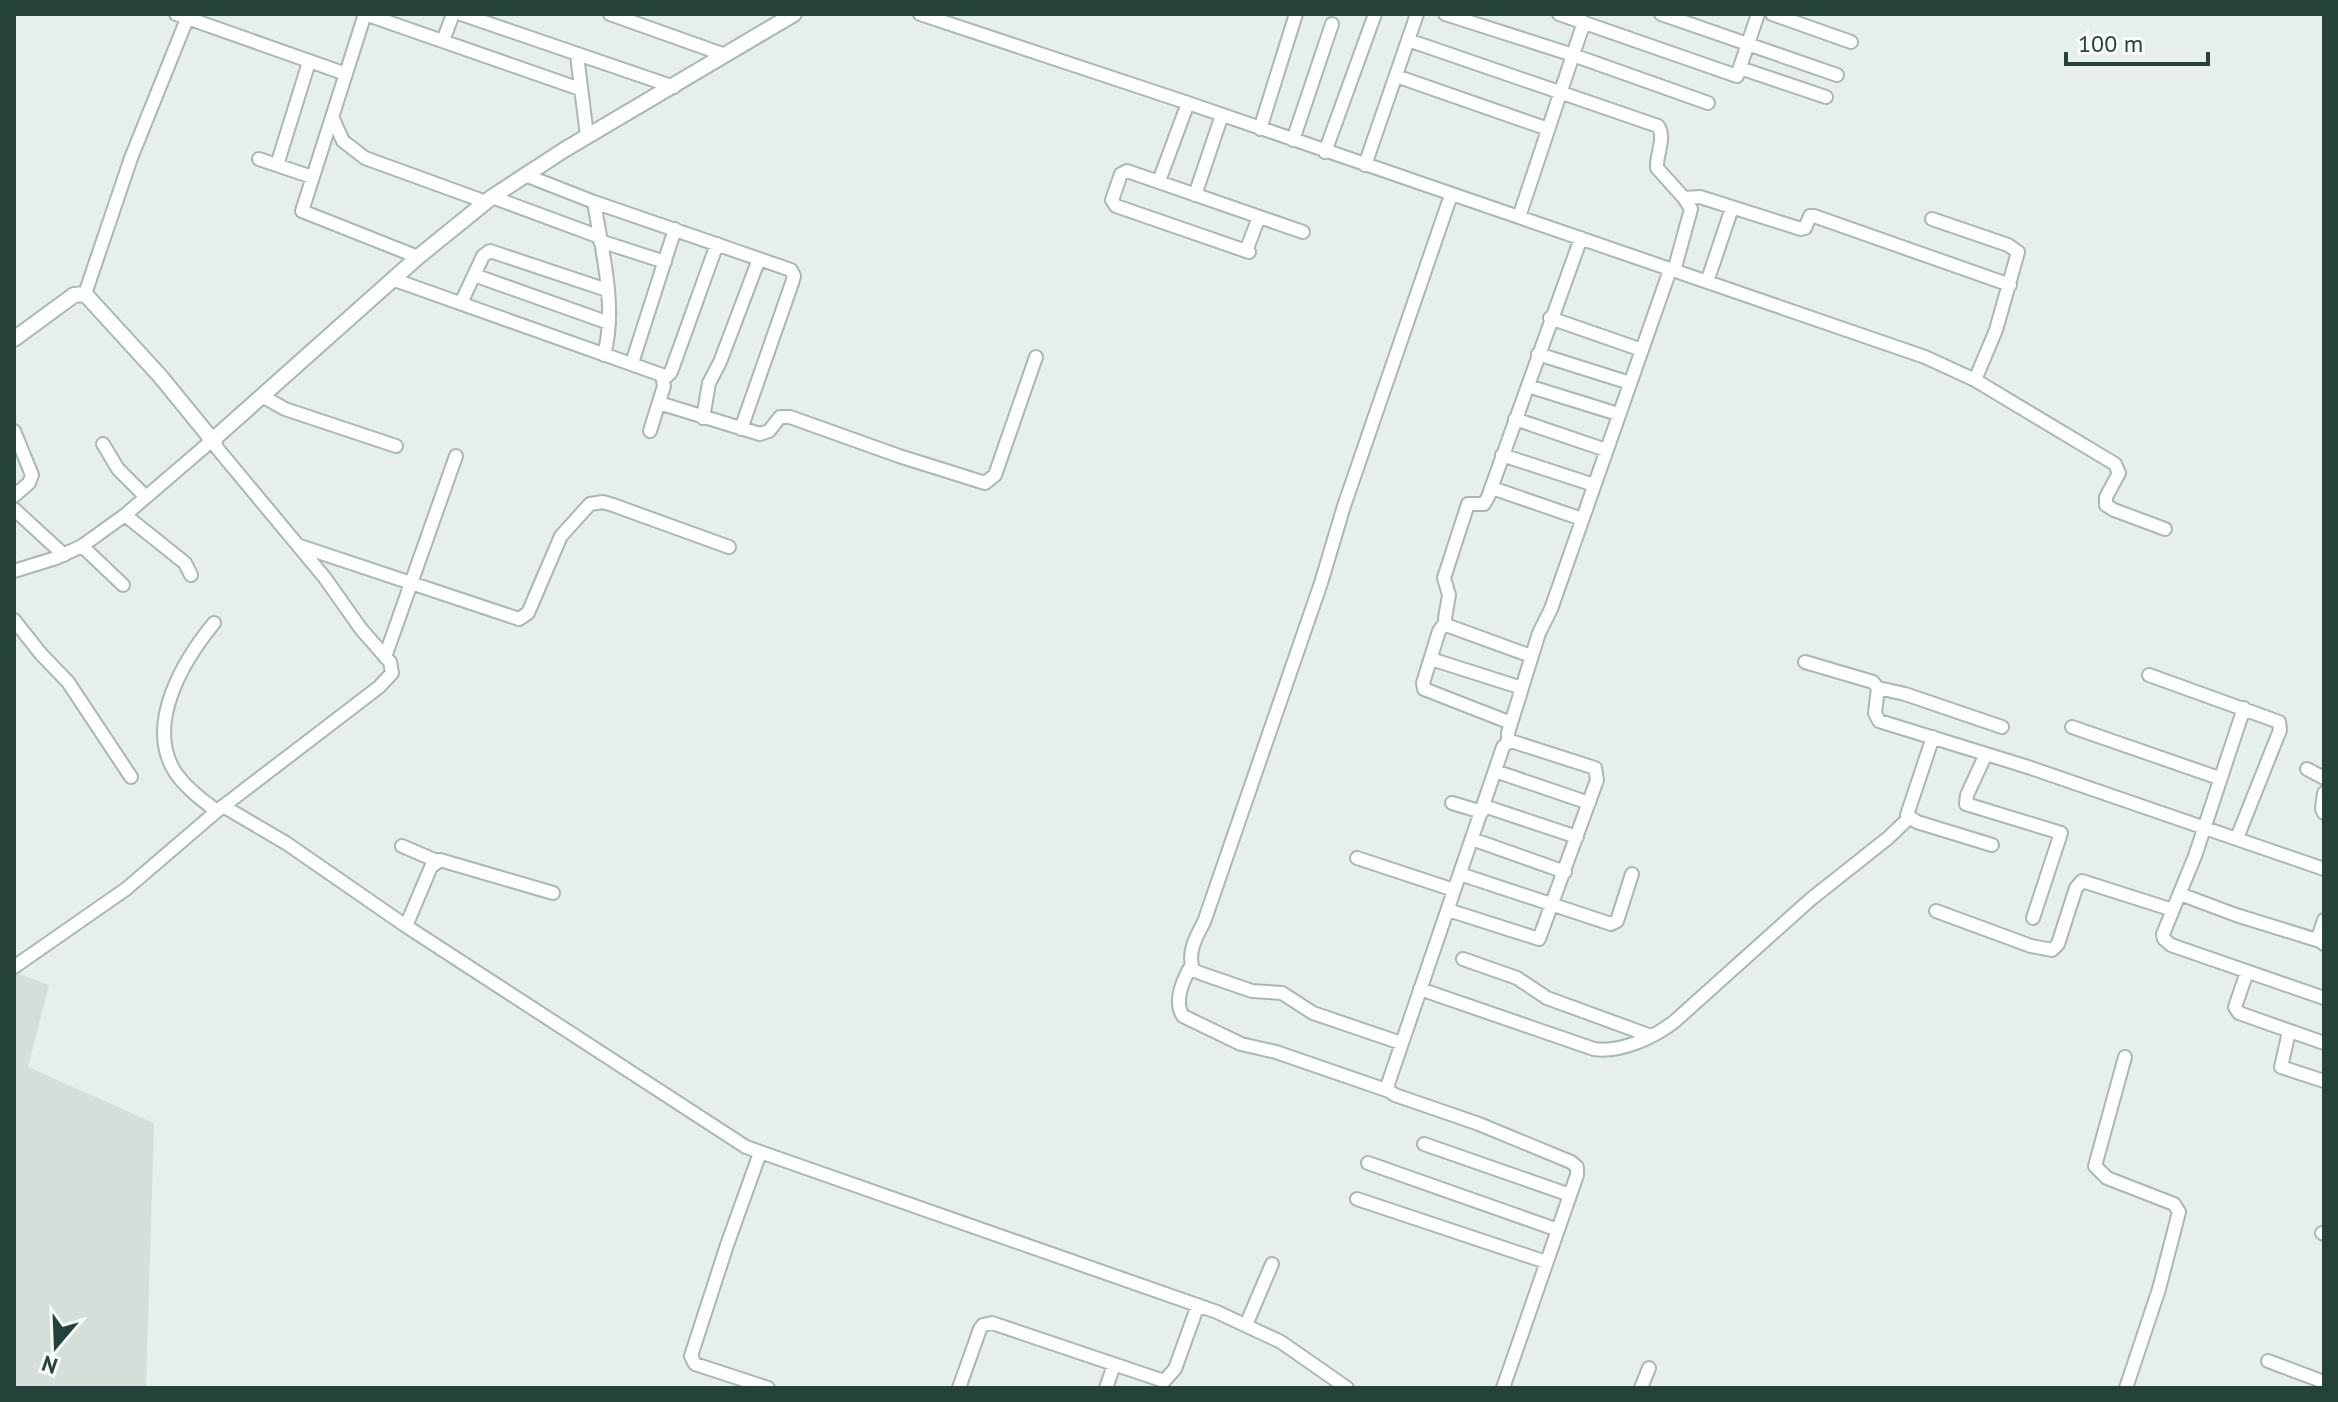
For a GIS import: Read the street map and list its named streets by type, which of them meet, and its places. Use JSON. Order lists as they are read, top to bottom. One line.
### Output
{"scale_bar":"100 m","north":"bottom"}
